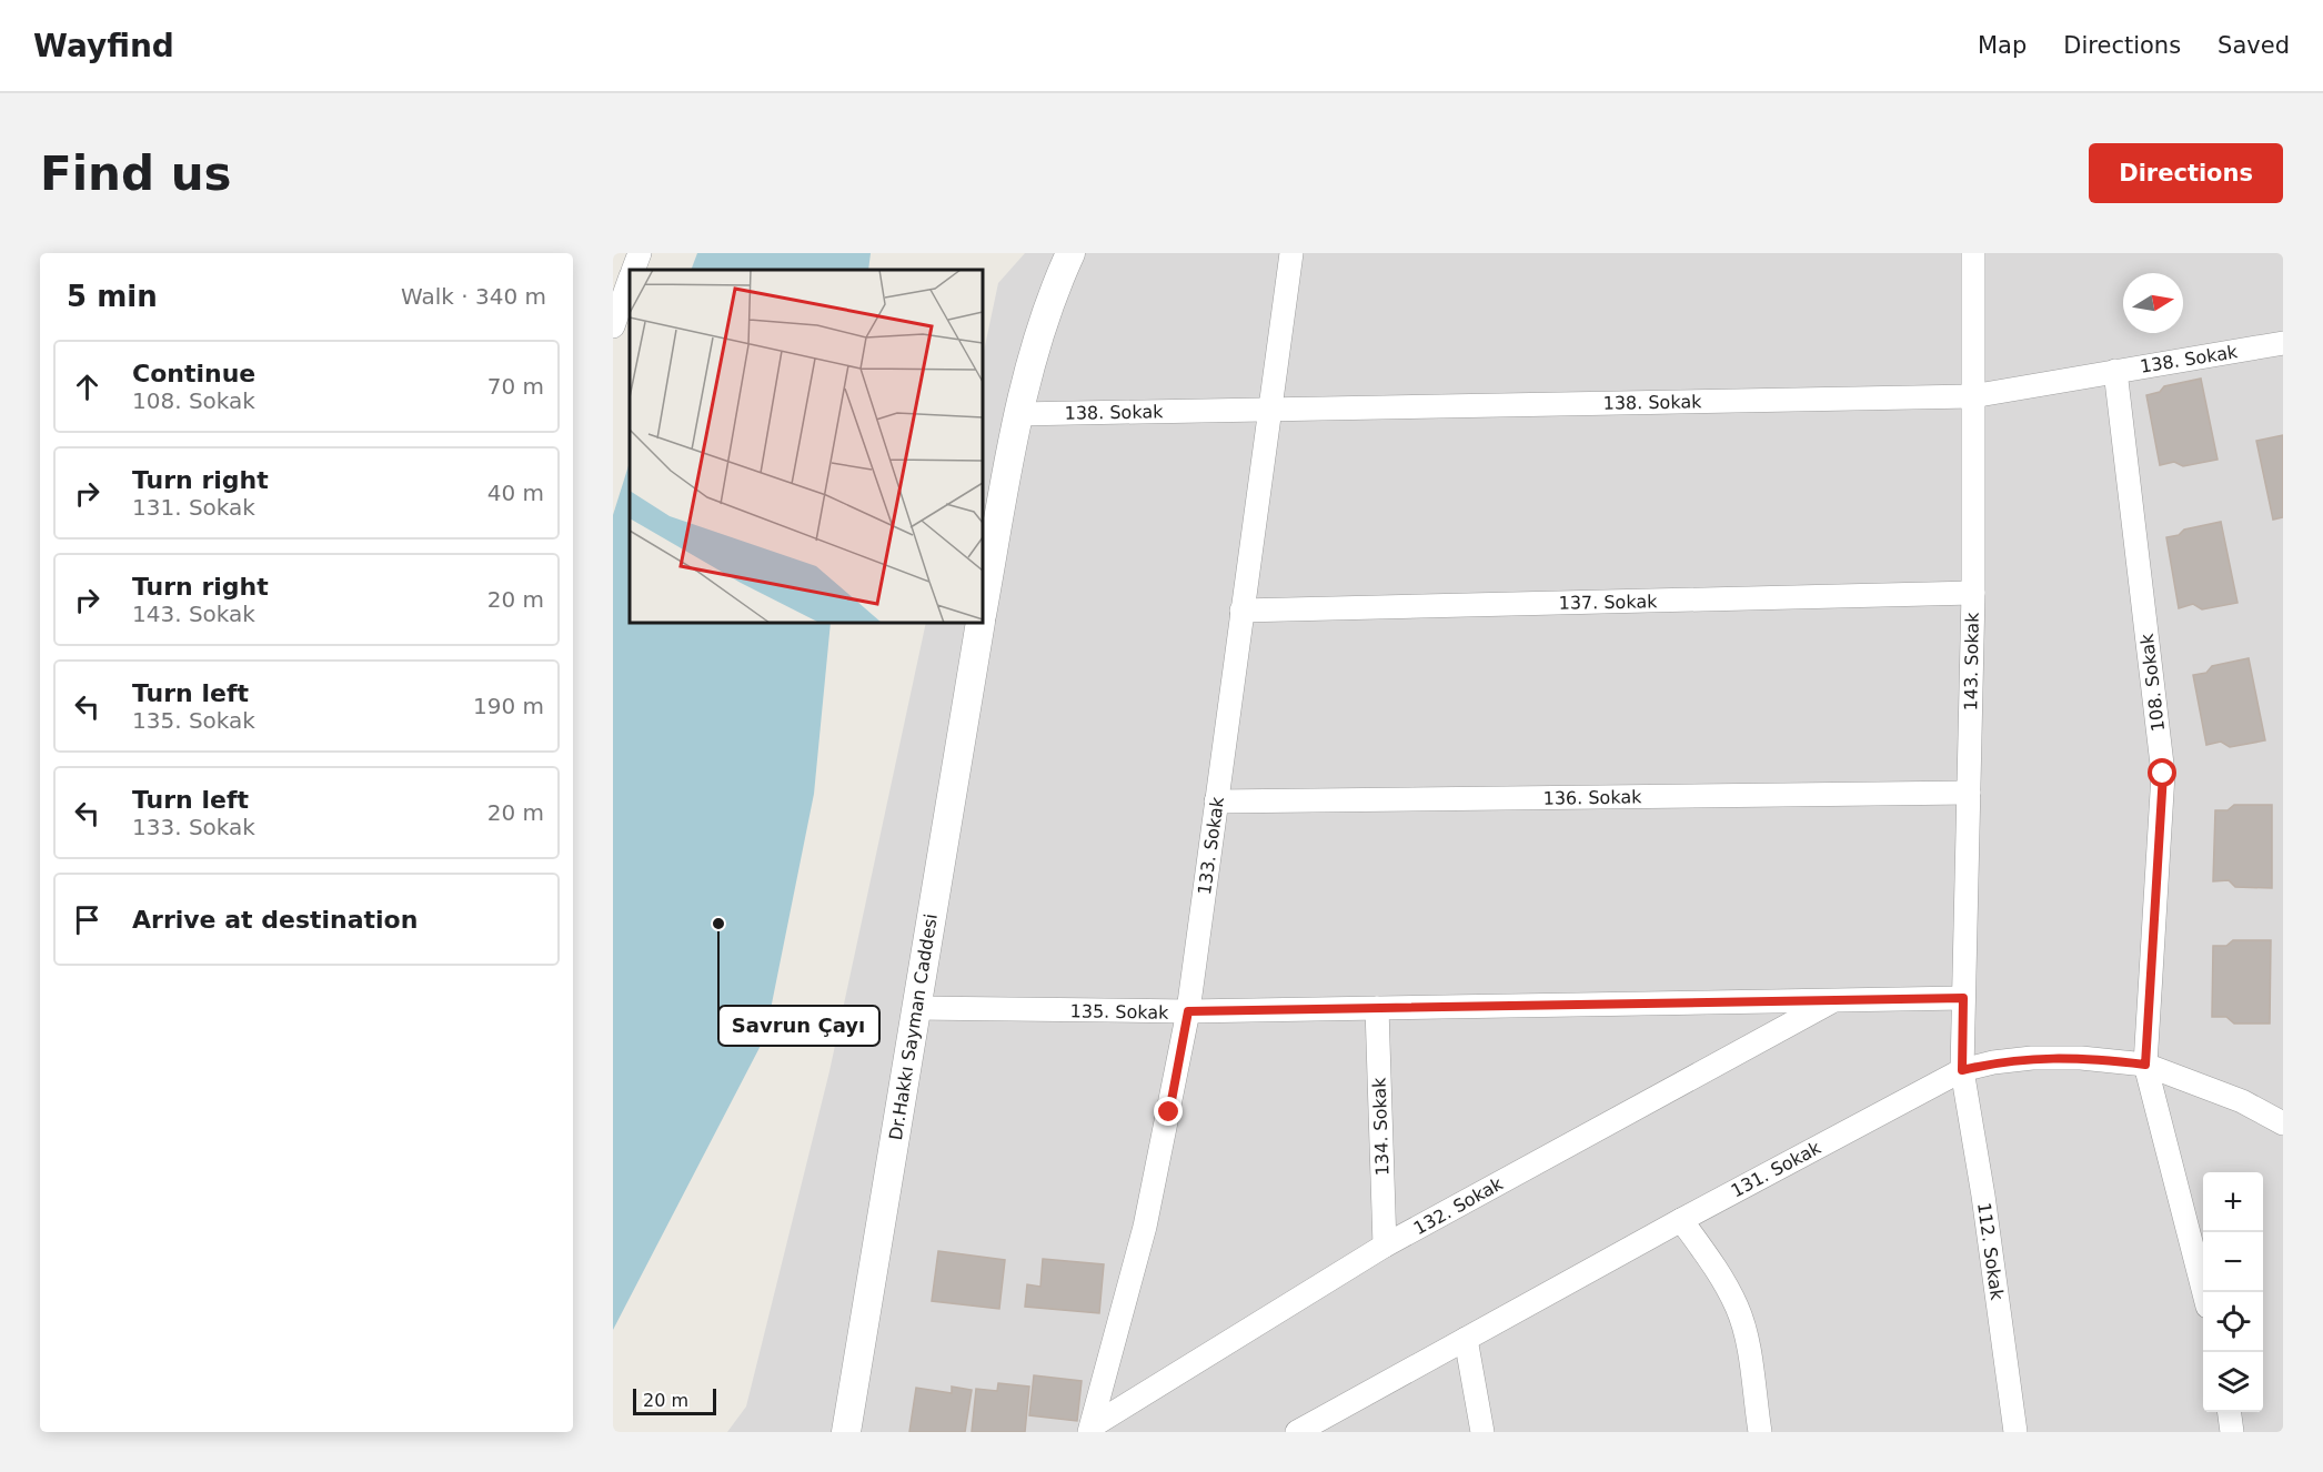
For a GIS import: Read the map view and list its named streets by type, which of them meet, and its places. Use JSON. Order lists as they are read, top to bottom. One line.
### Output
{"streets":{"street":["138. Sokak","137. Sokak","143. Sokak","108. Sokak","136. Sokak","133. Sokak","135. Sokak","Dr.Hakkı Sayman Caddesi","134. Sokak","131. Sokak","132. Sokak","112. Sokak"]},"crossings":[["138. Sokak","143. Sokak"],["138. Sokak","108. Sokak"],["138. Sokak","133. Sokak"],["137. Sokak","143. Sokak"],["137. Sokak","133. Sokak"],["143. Sokak","136. Sokak"],["143. Sokak","135. Sokak"],["143. Sokak","131. Sokak"],["143. Sokak","112. Sokak"],["108. Sokak","131. Sokak"],["136. Sokak","133. Sokak"],["133. Sokak","135. Sokak"],["133. Sokak","132. Sokak"],["135. Sokak","Dr.Hakkı Sayman Caddesi"],["135. Sokak","134. Sokak"],["135. Sokak","132. Sokak"],["134. Sokak","132. Sokak"],["131. Sokak","112. Sokak"]],"places":["Savrun Çayı"],"scale_bar":"20 m","north":"right","page":{"header":"Wayfind","nav":["Map","Directions","Saved"],"buttons":"Directions","title":"Find us","heading":["5 min","Walk · 340 m"],"list":[["Continue","108. Sokak","70 m"],["Turn right","131. Sokak","40 m"],["Turn right","143. Sokak","20 m"],["Turn left","135. Sokak","190 m"],["Turn left","133. Sokak","20 m"],"Arrive at destination"],"map_buttons":["+","−"],"scale":"20 m"}}
